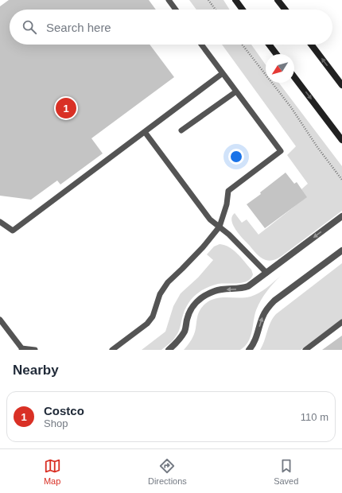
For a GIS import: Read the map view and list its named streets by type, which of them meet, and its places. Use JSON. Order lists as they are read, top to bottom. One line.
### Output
{"north":"bottom left","page":{"search":"Search here","pins":"1","heading":"Nearby","list":[{"mark":"1","name":"Costco","note":"Shop","value":"110 m"}],"nav":["Map","Directions","Saved"]}}
